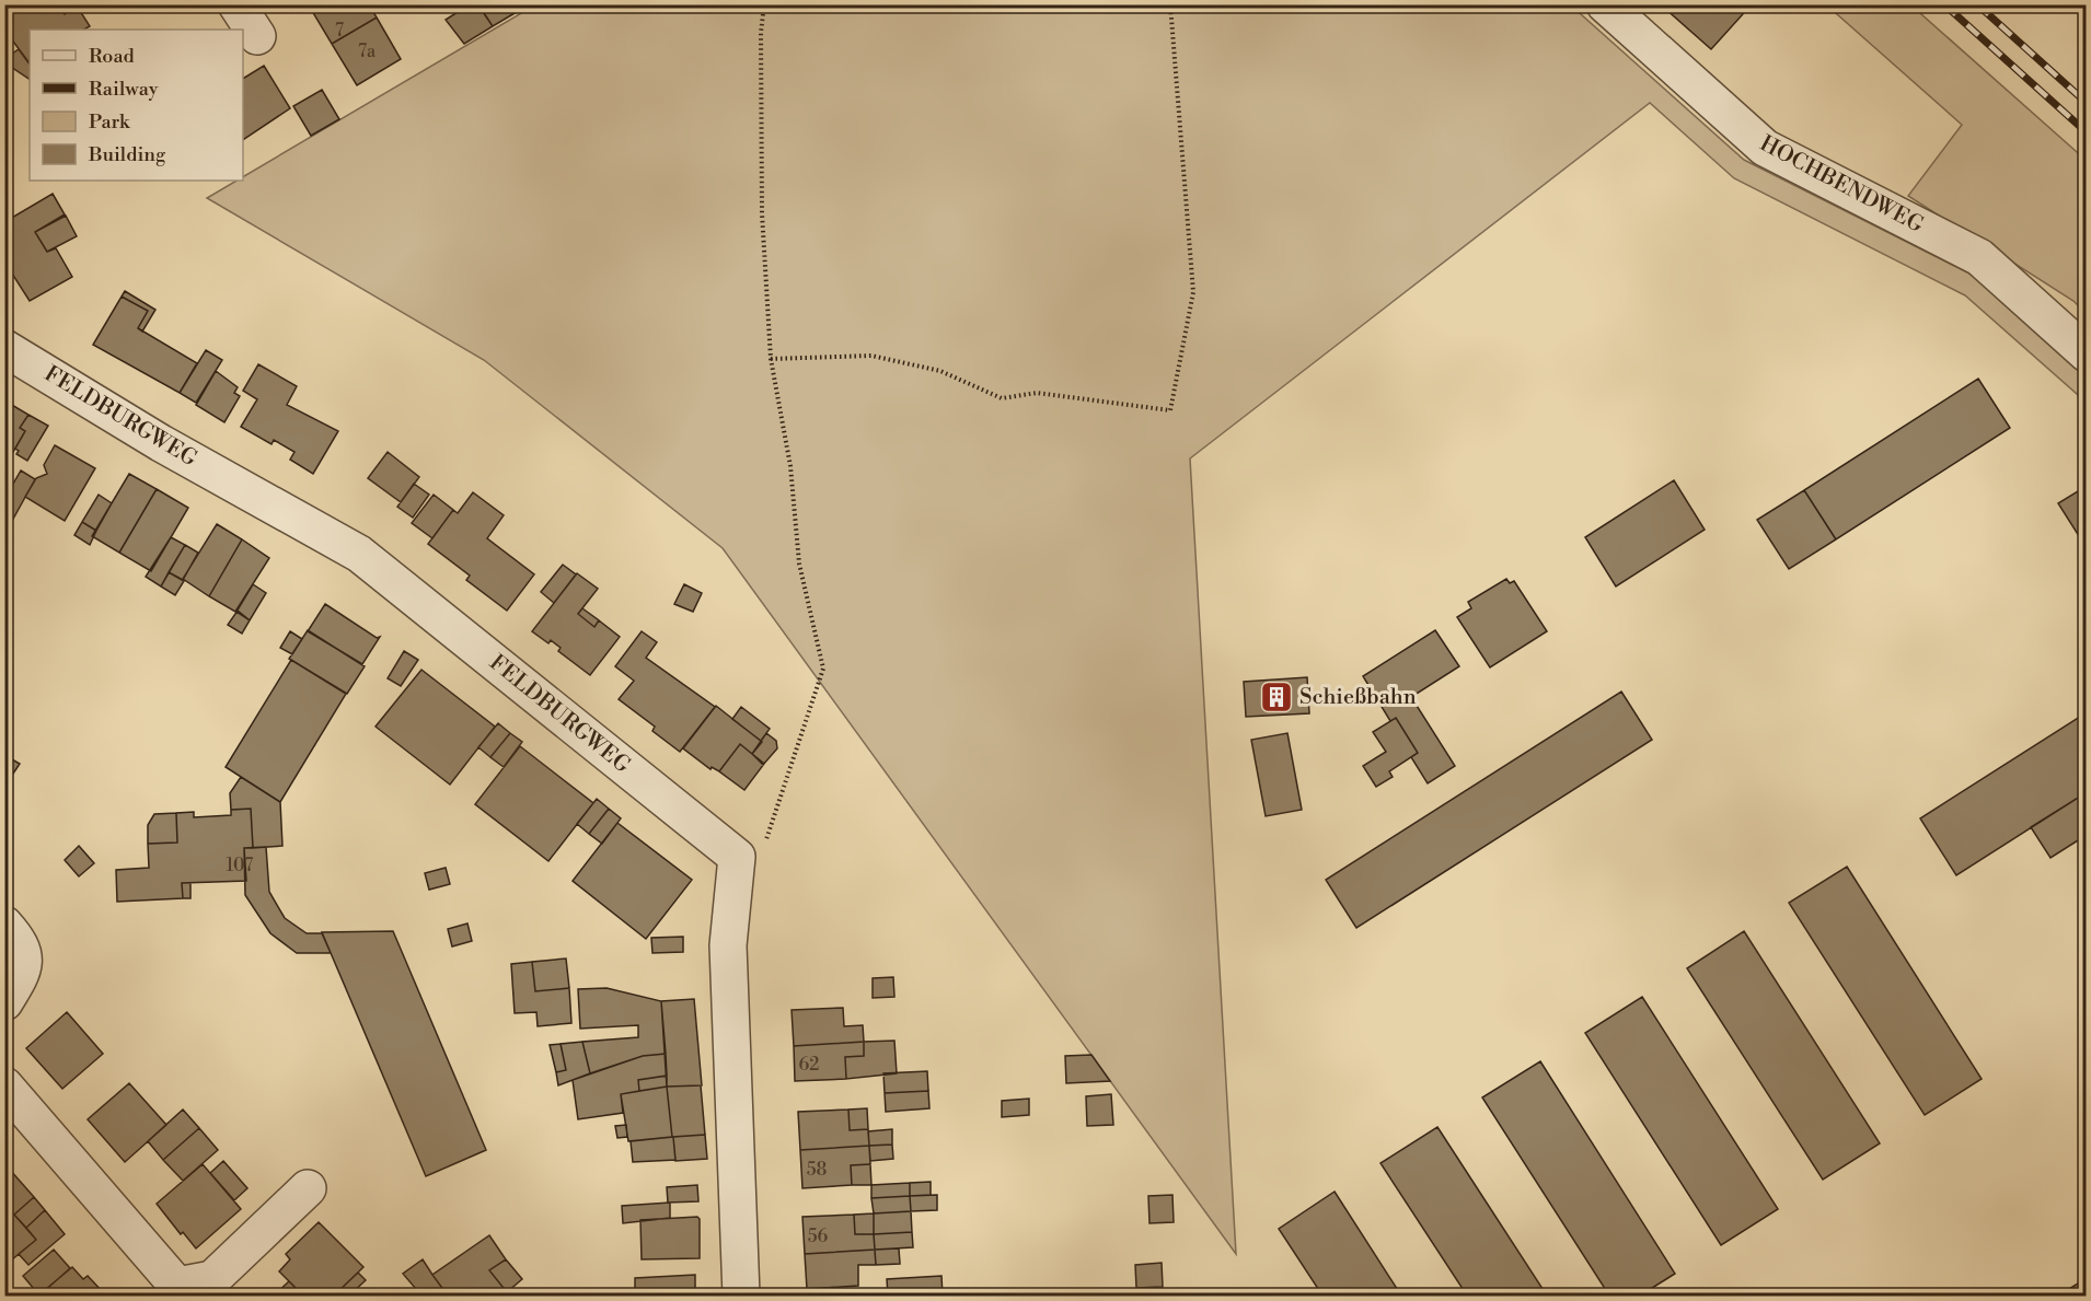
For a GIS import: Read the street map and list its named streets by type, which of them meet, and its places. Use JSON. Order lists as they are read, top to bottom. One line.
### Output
{"streets":{"street":["HOCHBENDWEG","FELDBURGWEG"]},"places":{"building":["Schießbahn"]},"house_numbers":["7","7a","107","62","58","56"],"legend":["Road","Railway","Park","Building"]}
